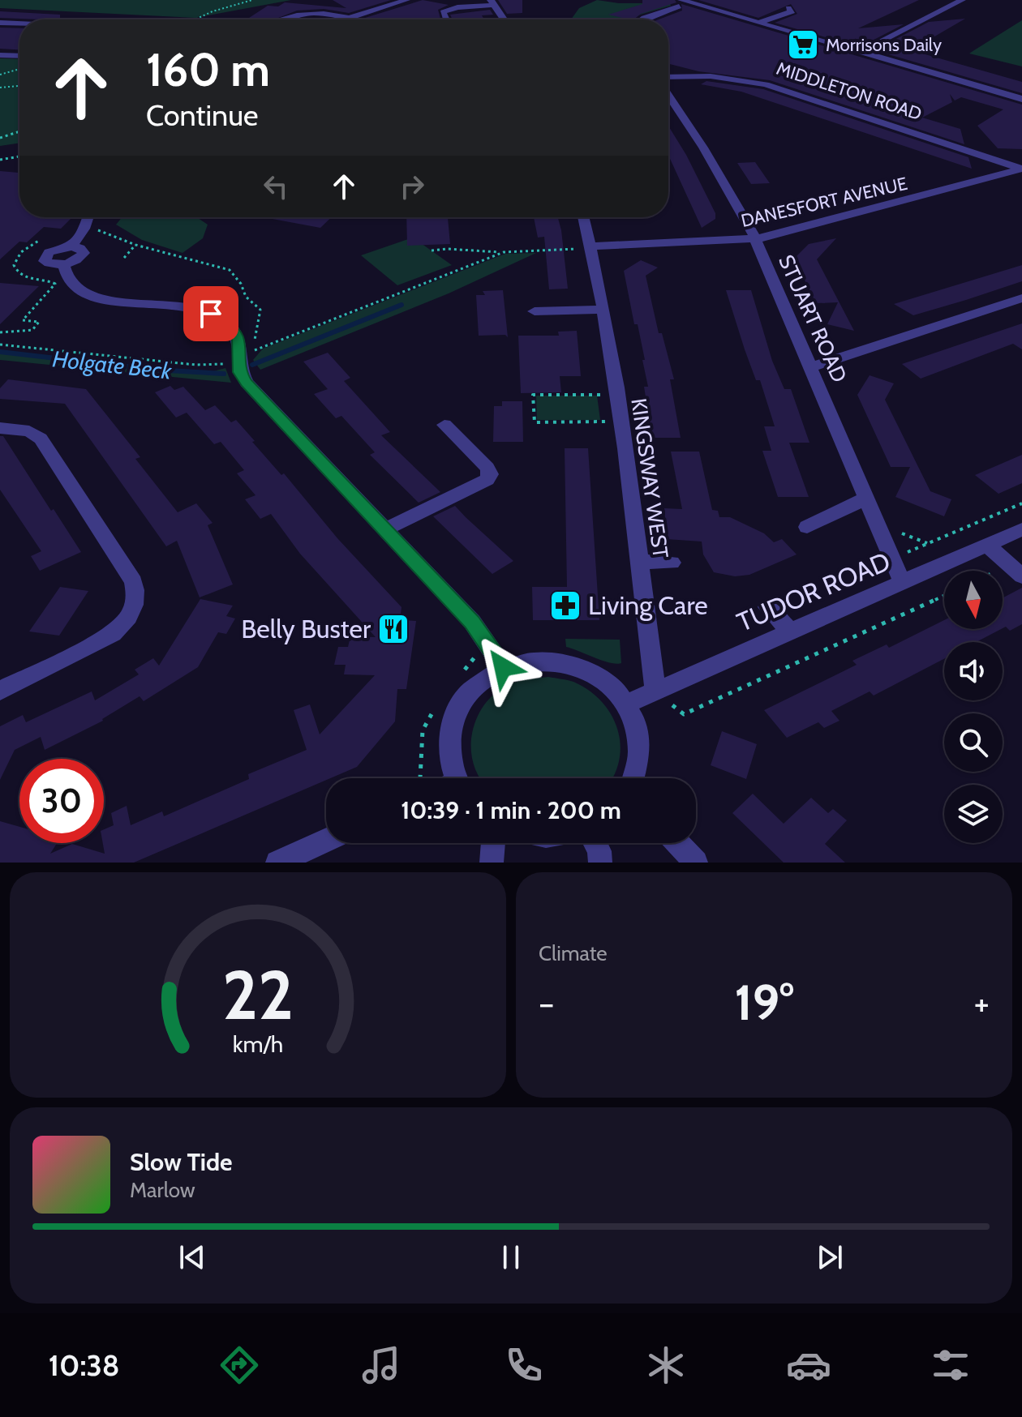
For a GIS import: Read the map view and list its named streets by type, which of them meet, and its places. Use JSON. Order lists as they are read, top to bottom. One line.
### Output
{"streets":{"street":["MIDDLETON ROAD","DANESFORT AVENUE","STUART ROAD","KINGSWAY WEST","TUDOR ROAD"]},"crossings":[["MIDDLETON ROAD","DANESFORT AVENUE"],["DANESFORT AVENUE","STUART ROAD"],["DANESFORT AVENUE","KINGSWAY WEST"],["STUART ROAD","TUDOR ROAD"],["KINGSWAY WEST","TUDOR ROAD"]],"water":["Holgate Beck"],"places":{"supermarket":["Morrisons Daily"],"pharmacy":["Living Care"],"restaurant":["Belly Buster"]},"north":"bottom","page":{"turn":["160 m","Continue"],"limit":"30","trip":"10:39 · 1 min · 200 m","tile":"Climate","heat":["−","19°","+"],"song":["Slow Tide","Marlow"],"tabs":"10:38","gauge":["22","km/h"]}}
